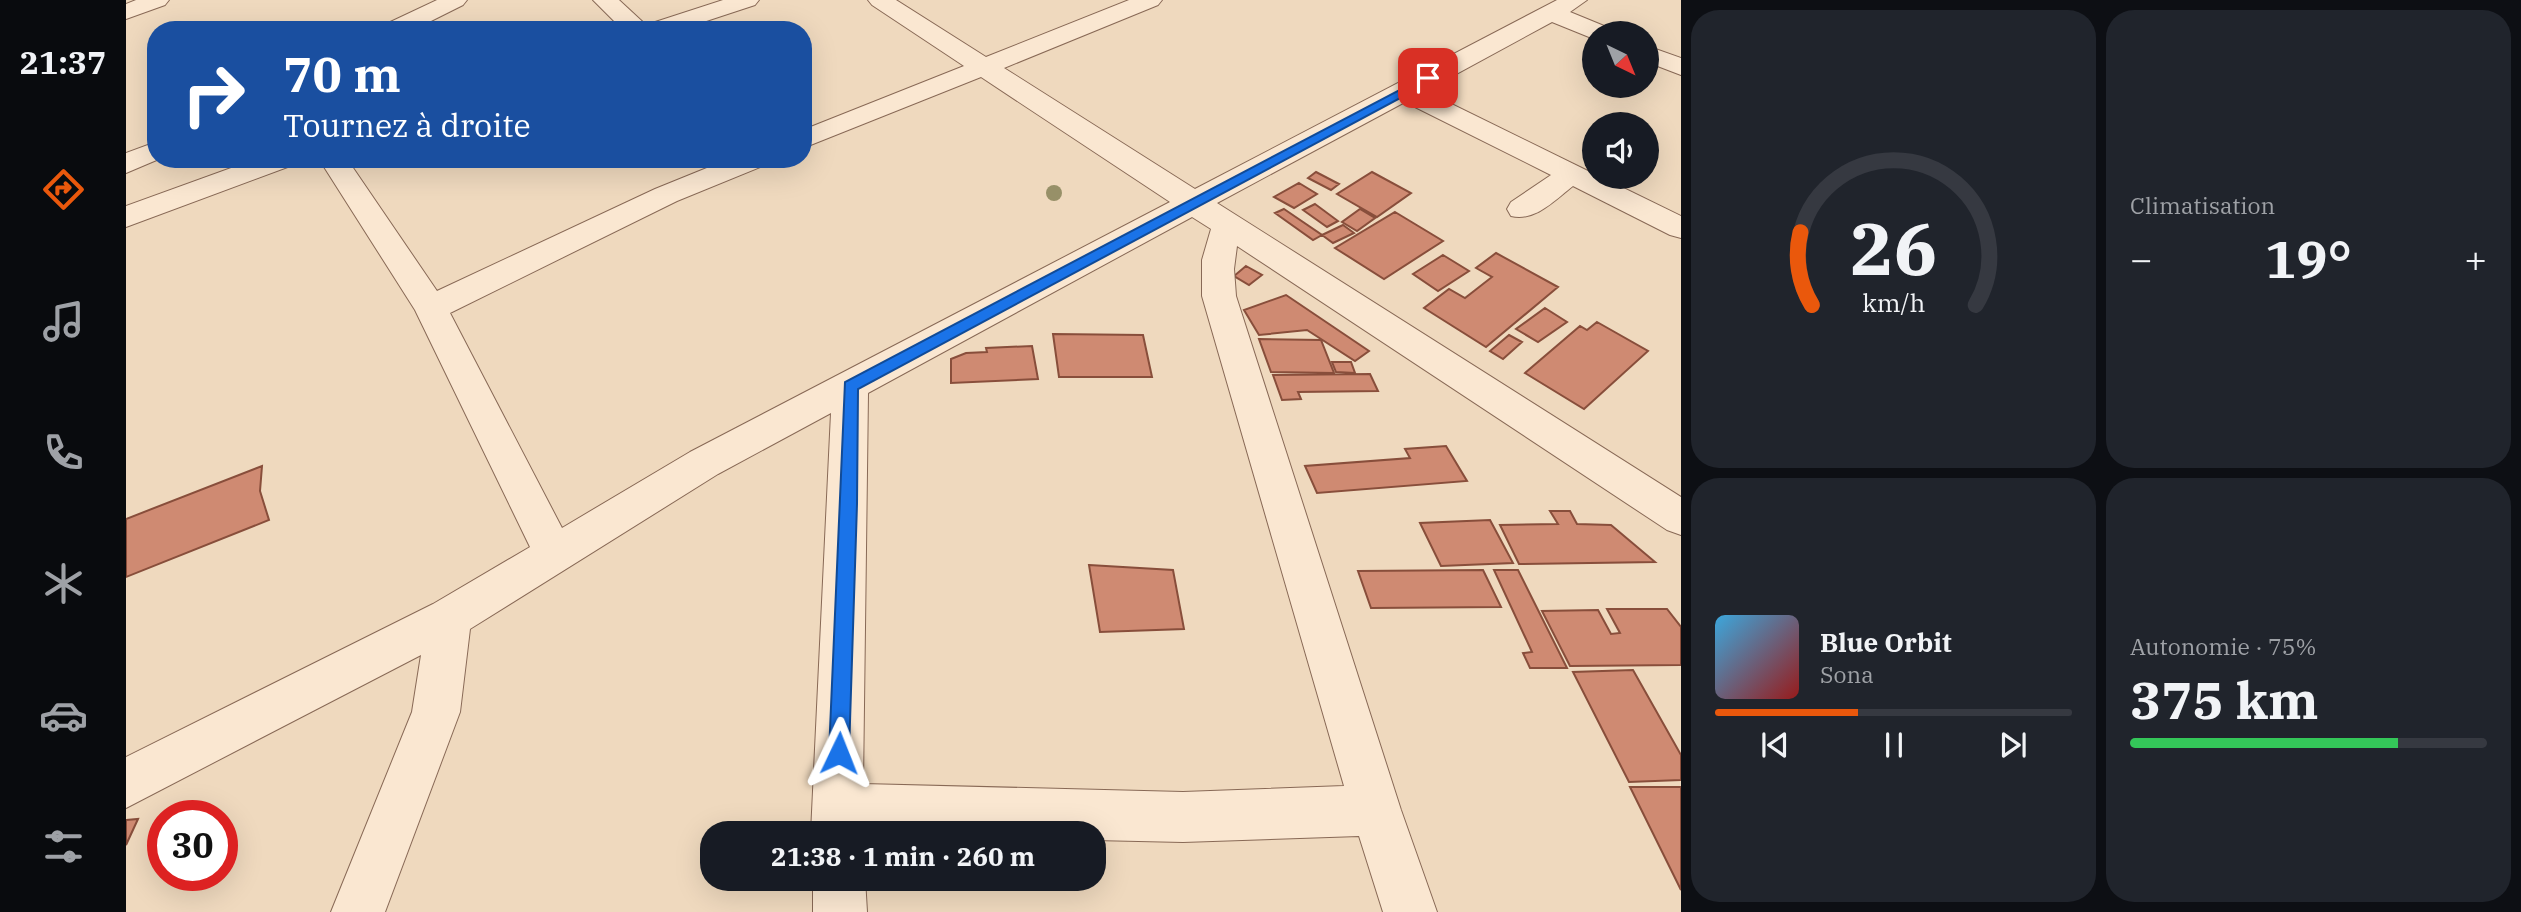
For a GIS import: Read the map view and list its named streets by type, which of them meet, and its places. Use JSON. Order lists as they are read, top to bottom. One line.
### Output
{"north":"bottom right","page":{"tabs":"21:37","tile":["Climatisation",["Autonomie · 75%","375 km"]],"turn":["70 m","Tournez à droite"],"heat":["−","19°","+"],"song":["Blue Orbit","Sona"],"limit":"30","trip":"21:38 · 1 min · 260 m","gauge":["26","km/h"]}}
